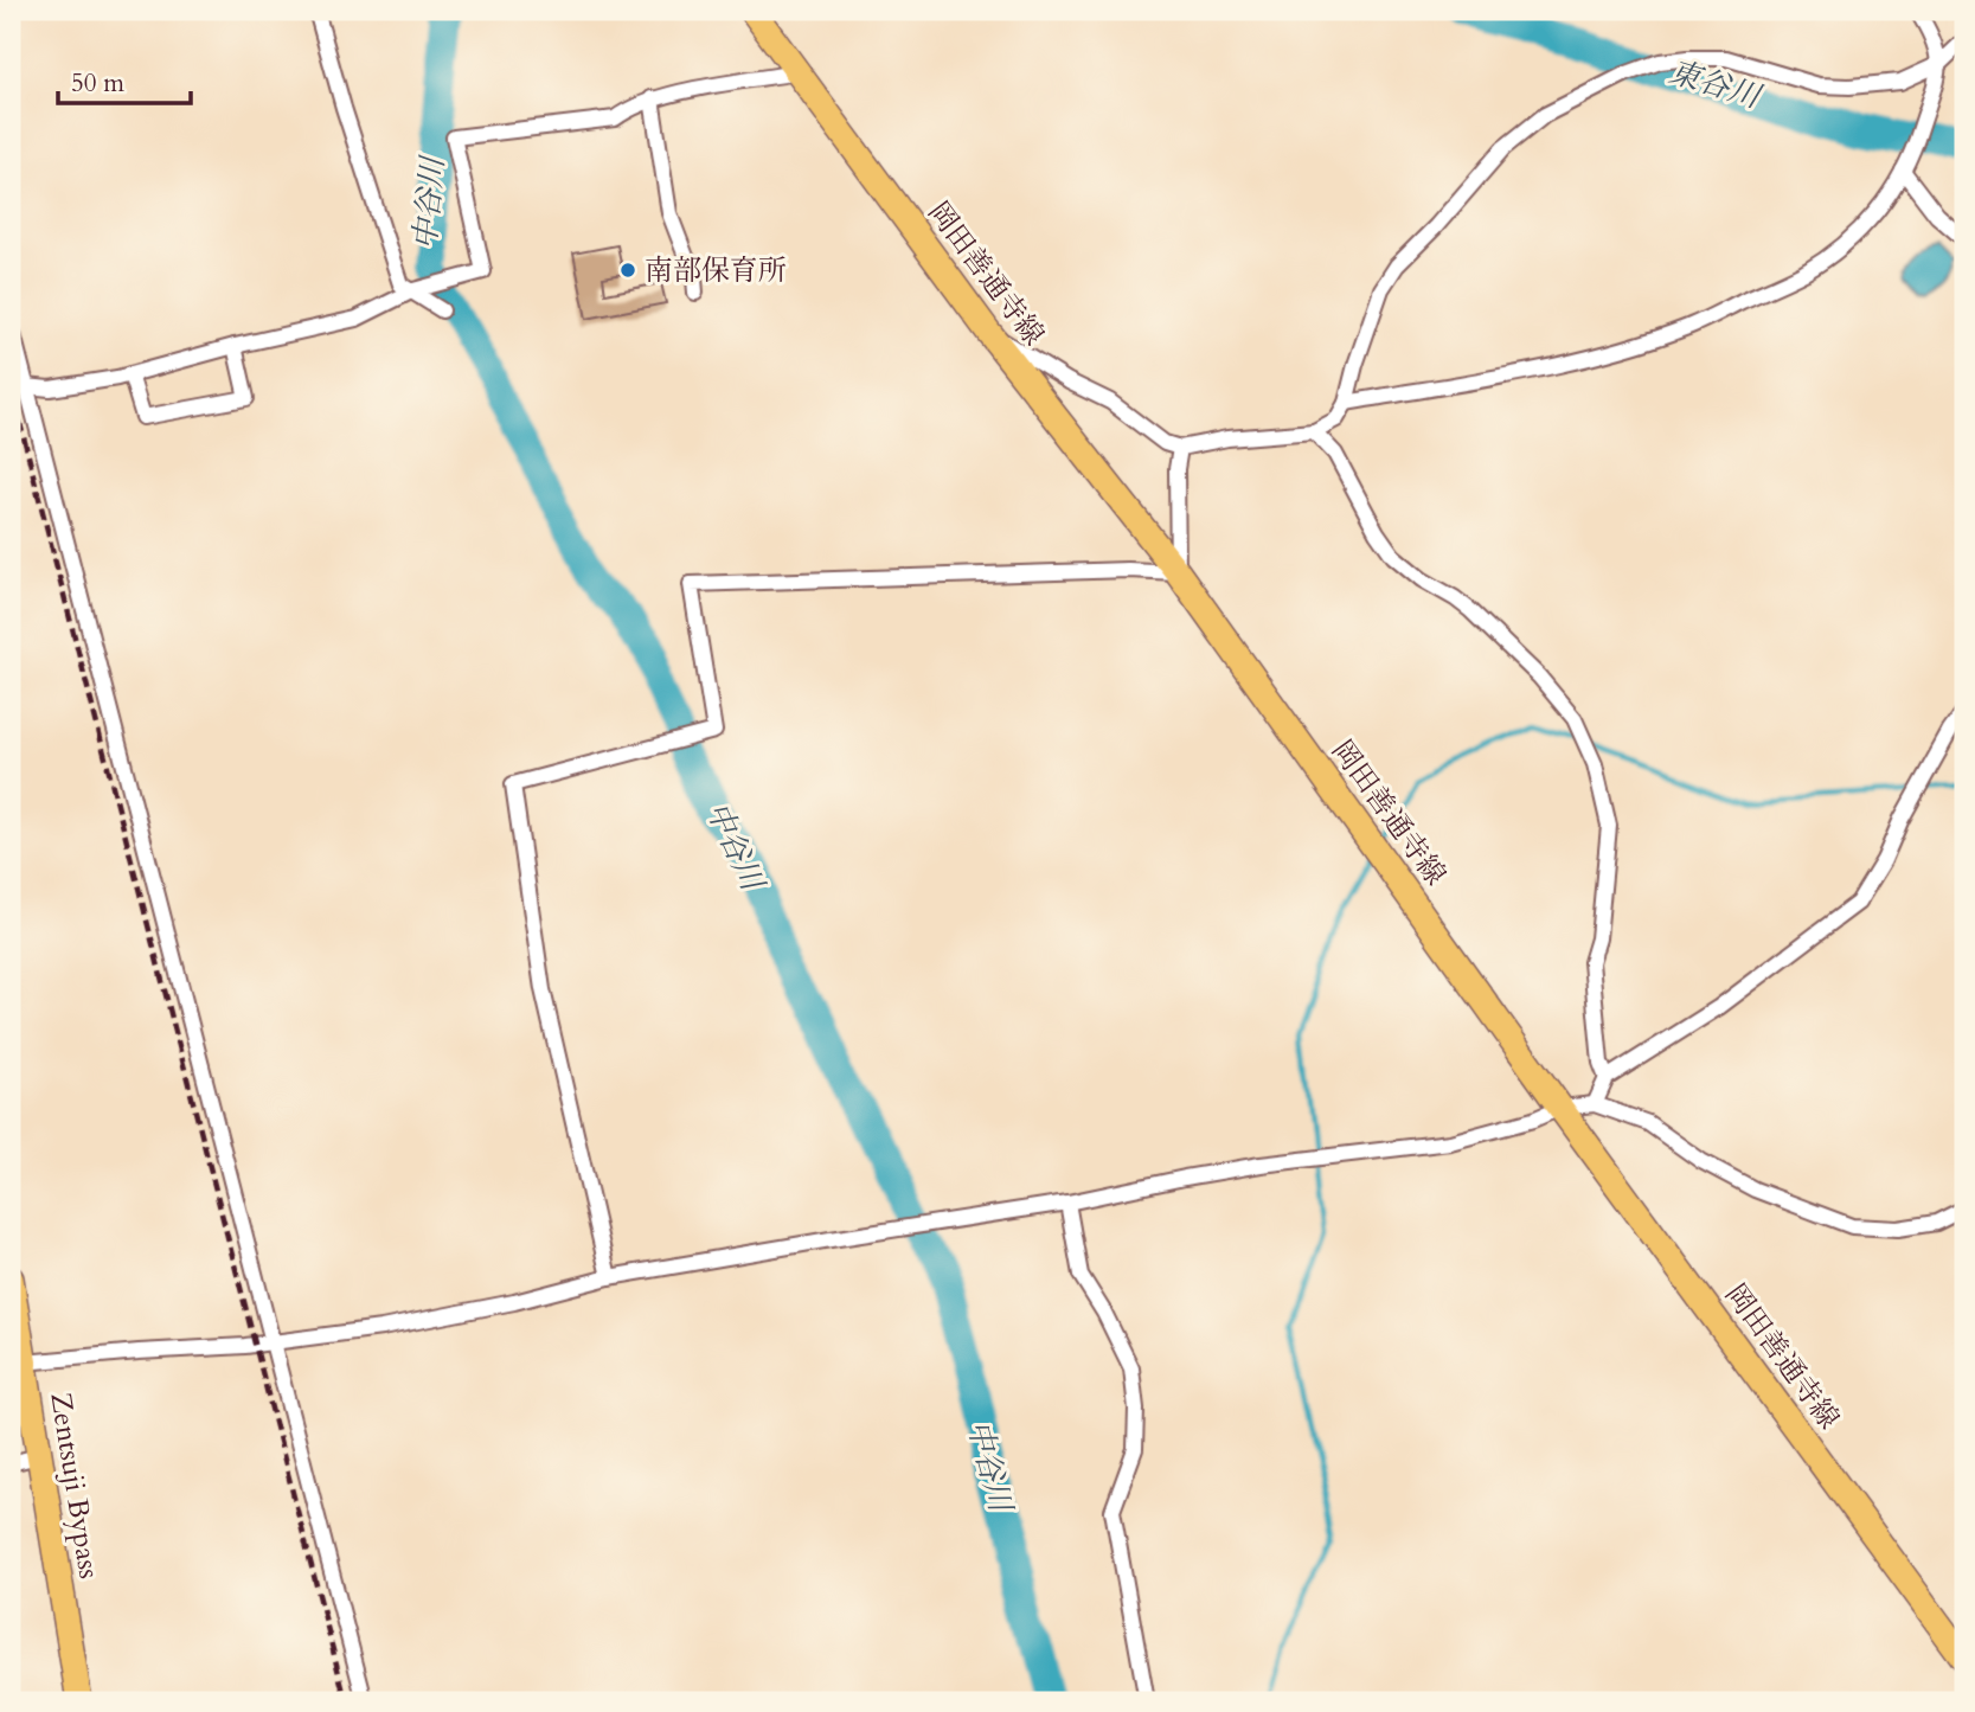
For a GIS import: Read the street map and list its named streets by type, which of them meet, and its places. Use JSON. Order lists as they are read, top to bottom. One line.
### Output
{"streets":{"main road":["岡田善通寺線","Zentsuji Bypass"]},"water":["東谷川","中谷川"],"places":["南部保育所"],"scale_bar":"50 m"}
